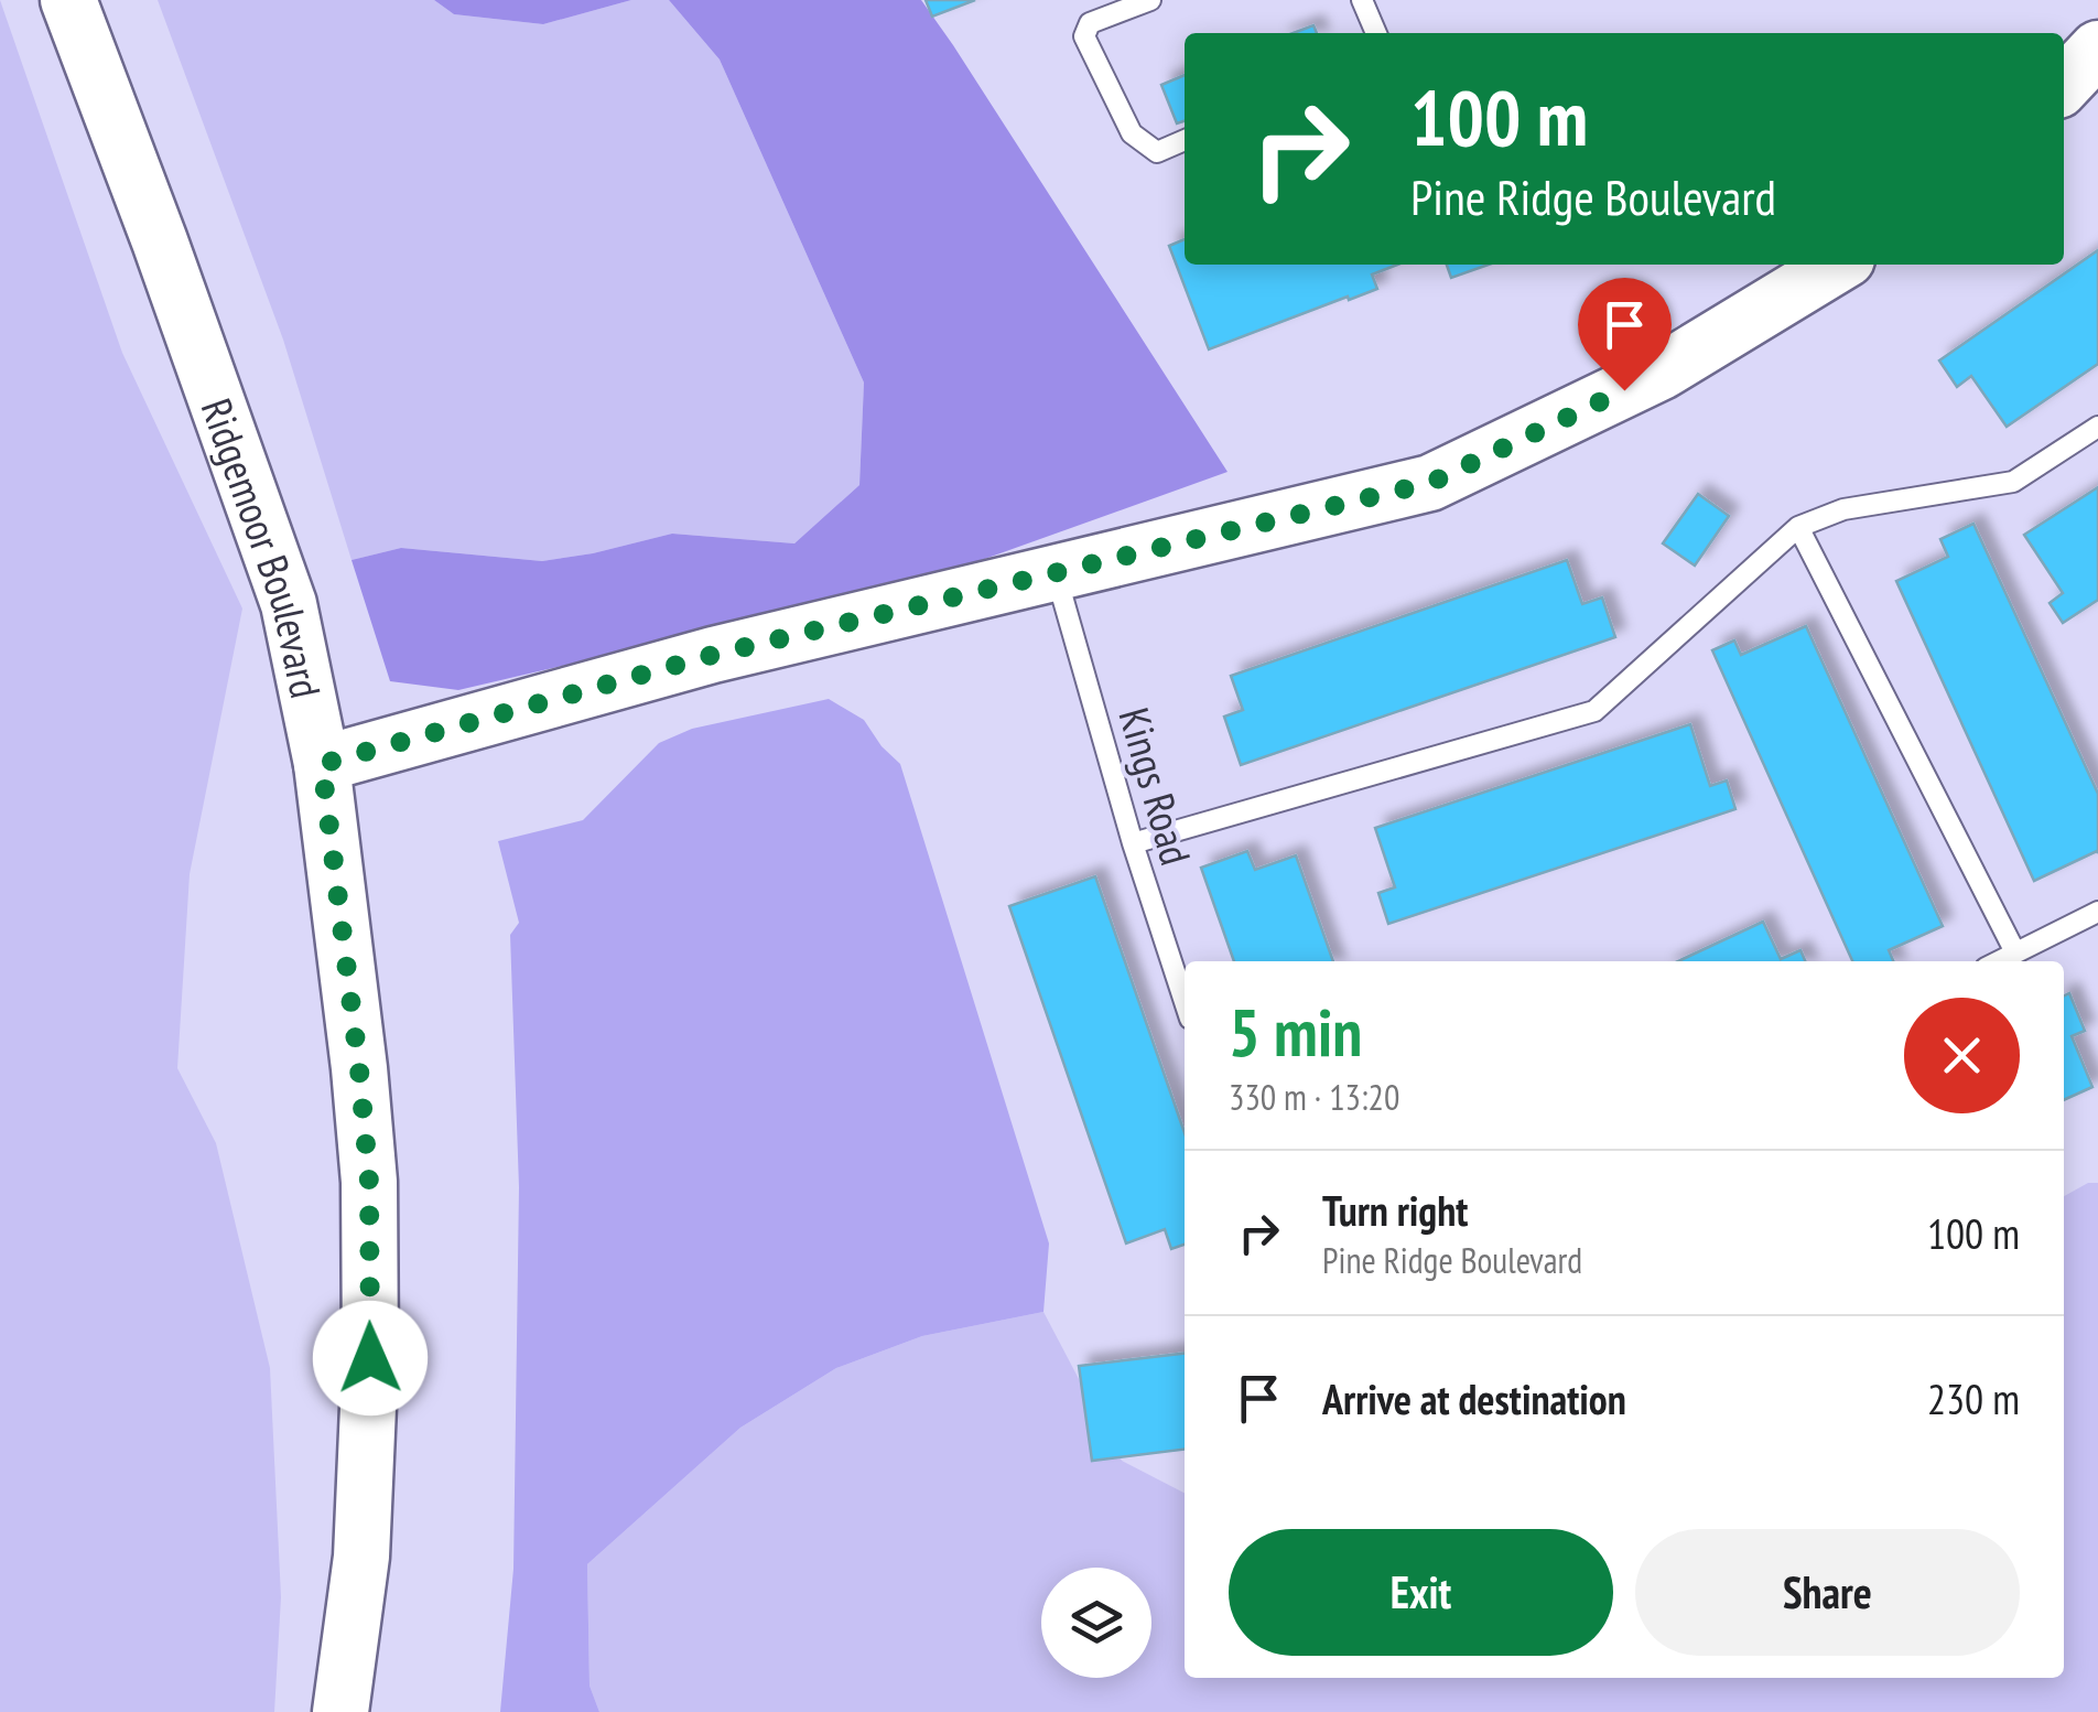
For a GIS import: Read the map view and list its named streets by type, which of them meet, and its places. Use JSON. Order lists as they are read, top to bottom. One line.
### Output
{"streets":{"street":["Ridgemoor Boulevard"],"lane":["Kings Road"]},"page":{"turn":["100 m","Pine Ridge Boulevard"],"heading":["5 min","330 m · 13:20"],"list":[{"name":"Turn right","note":"Pine Ridge Boulevard","value":"100 m"},{"name":"Arrive at destination","value":"230 m"}],"buttons":["Exit","Share"]}}
